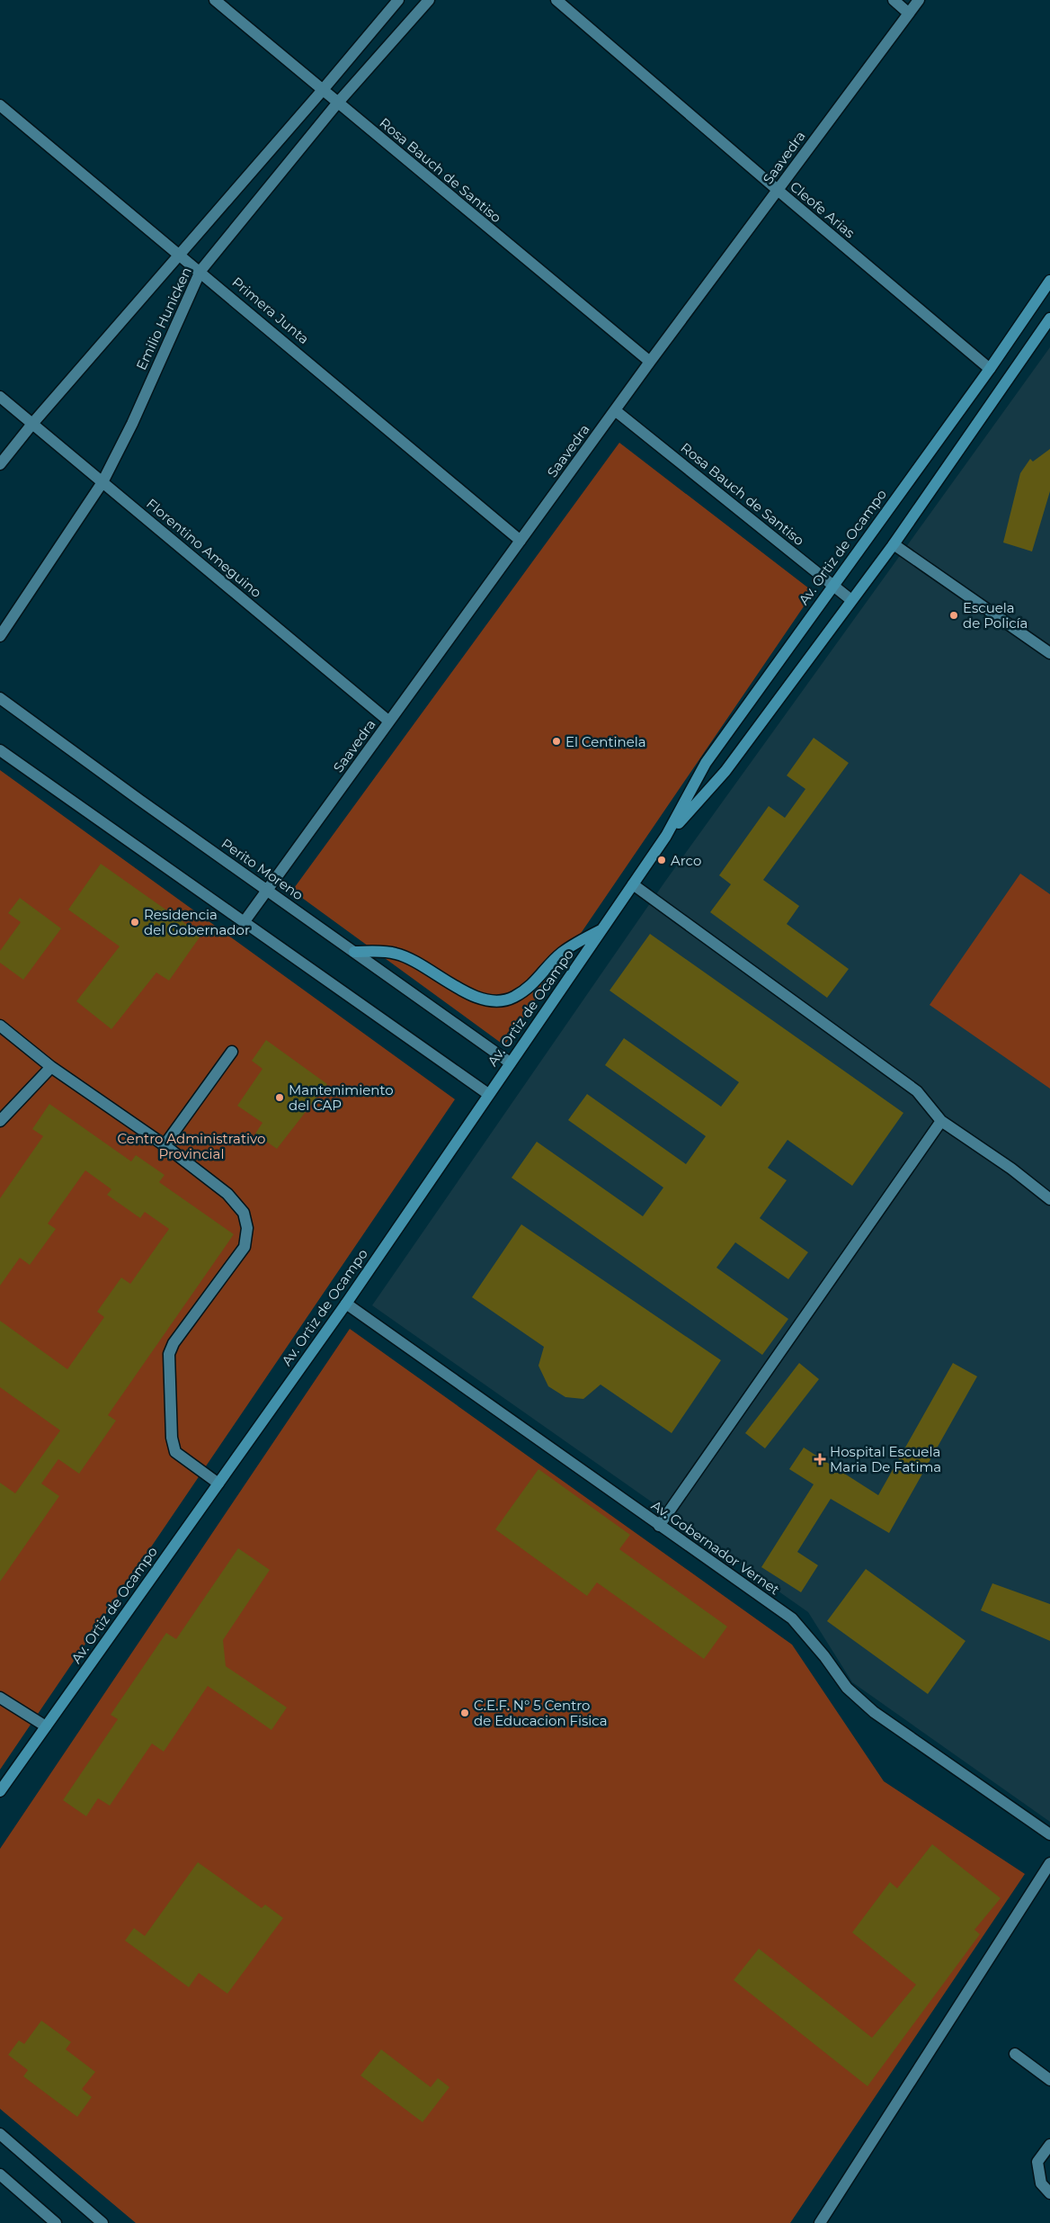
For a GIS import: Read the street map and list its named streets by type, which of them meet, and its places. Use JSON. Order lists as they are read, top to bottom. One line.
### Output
{"streets":{"main road":["Av. Ortiz de Ocampo"],"street":["Saavedra","Rosa Bauch de Santiso","Cleofe Arias","Primera Junta","Emilio Hunicken","Florentino Ameguino","Perito Moreno","Av. Gobernador Vernet"]},"crossings":[["Saavedra","Rosa Bauch de Santiso"],["Saavedra","Cleofe Arias"],["Saavedra","Primera Junta"],["Saavedra","Florentino Ameguino"],["Saavedra","Perito Moreno"],["Rosa Bauch de Santiso","Emilio Hunicken"],["Rosa Bauch de Santiso","Av. Ortiz de Ocampo"],["Cleofe Arias","Av. Ortiz de Ocampo"],["Primera Junta","Emilio Hunicken"],["Emilio Hunicken","Florentino Ameguino"],["Av. Ortiz de Ocampo","Perito Moreno"],["Av. Ortiz de Ocampo","Av. Gobernador Vernet"]],"parks":["Centro Administrativo Provincial"],"places":{"other":["Escuela de Policía","El Centinela","Arco","Residencia del Gobernador","Mantenimiento del CAP","C.E.F. N° 5 Centro de Educacion Fisica"],"health":["Hospital Escuela Maria De Fatima"]}}
